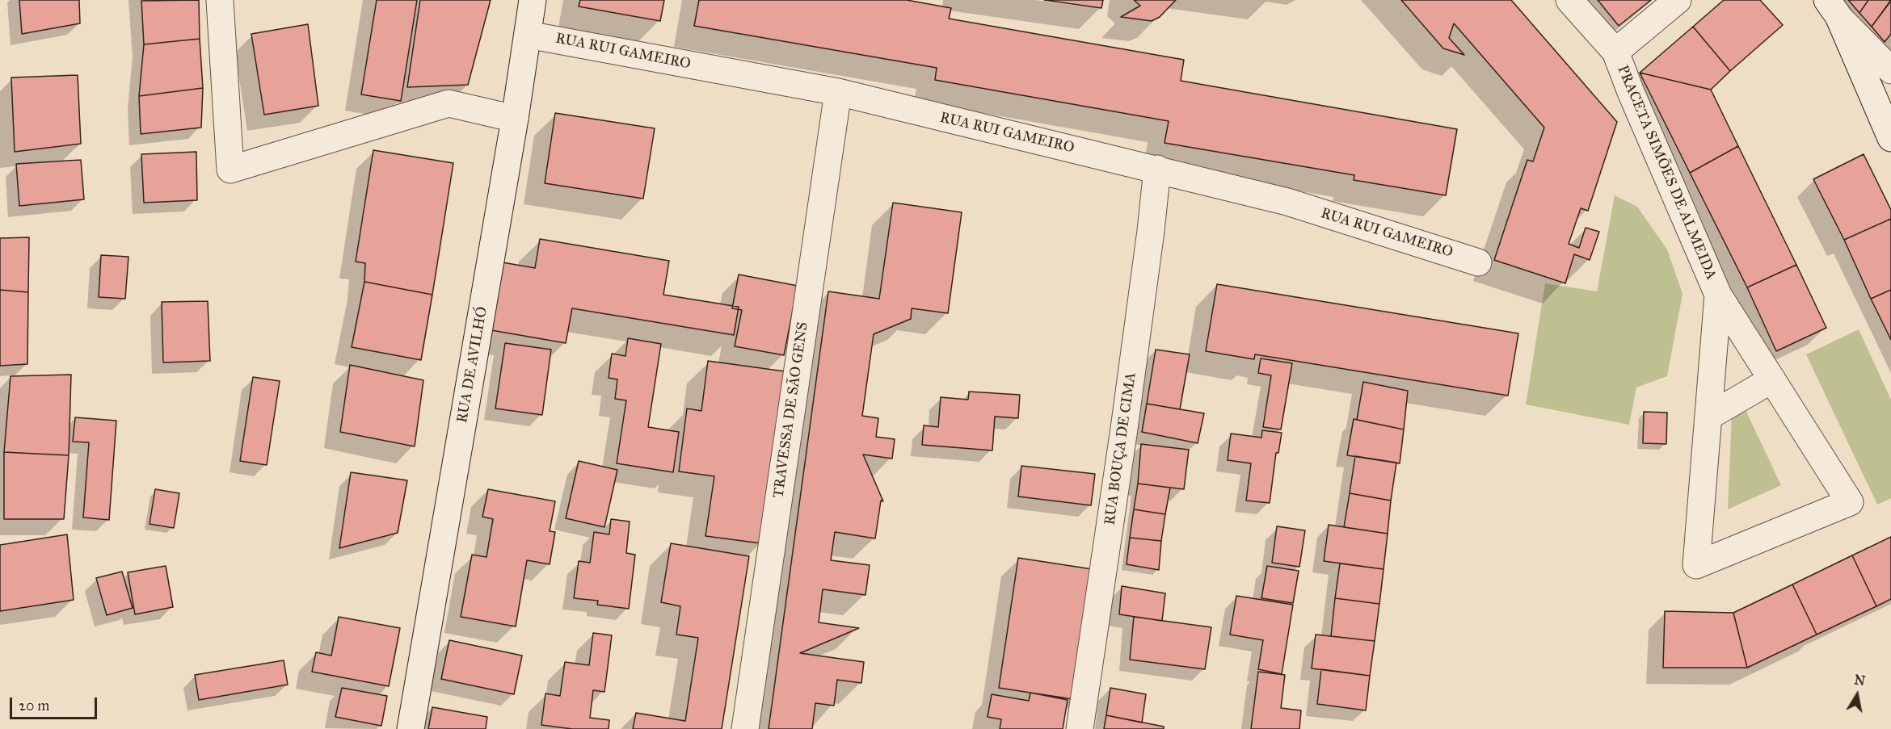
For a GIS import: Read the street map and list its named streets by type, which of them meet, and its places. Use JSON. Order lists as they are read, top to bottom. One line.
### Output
{"streets":{"street":["RUA RUI GAMEIRO","PRACETA SIMÕES DE ALMEIDA","RUA DE AVILHÓ","TRAVESSA DE SÃO GENS","RUA BOUÇA DE CIMA"]},"crossings":[["RUA RUI GAMEIRO","RUA DE AVILHÓ"],["RUA RUI GAMEIRO","TRAVESSA DE SÃO GENS"],["RUA RUI GAMEIRO","RUA BOUÇA DE CIMA"]],"scale_bar":"20 m","north":"top"}
